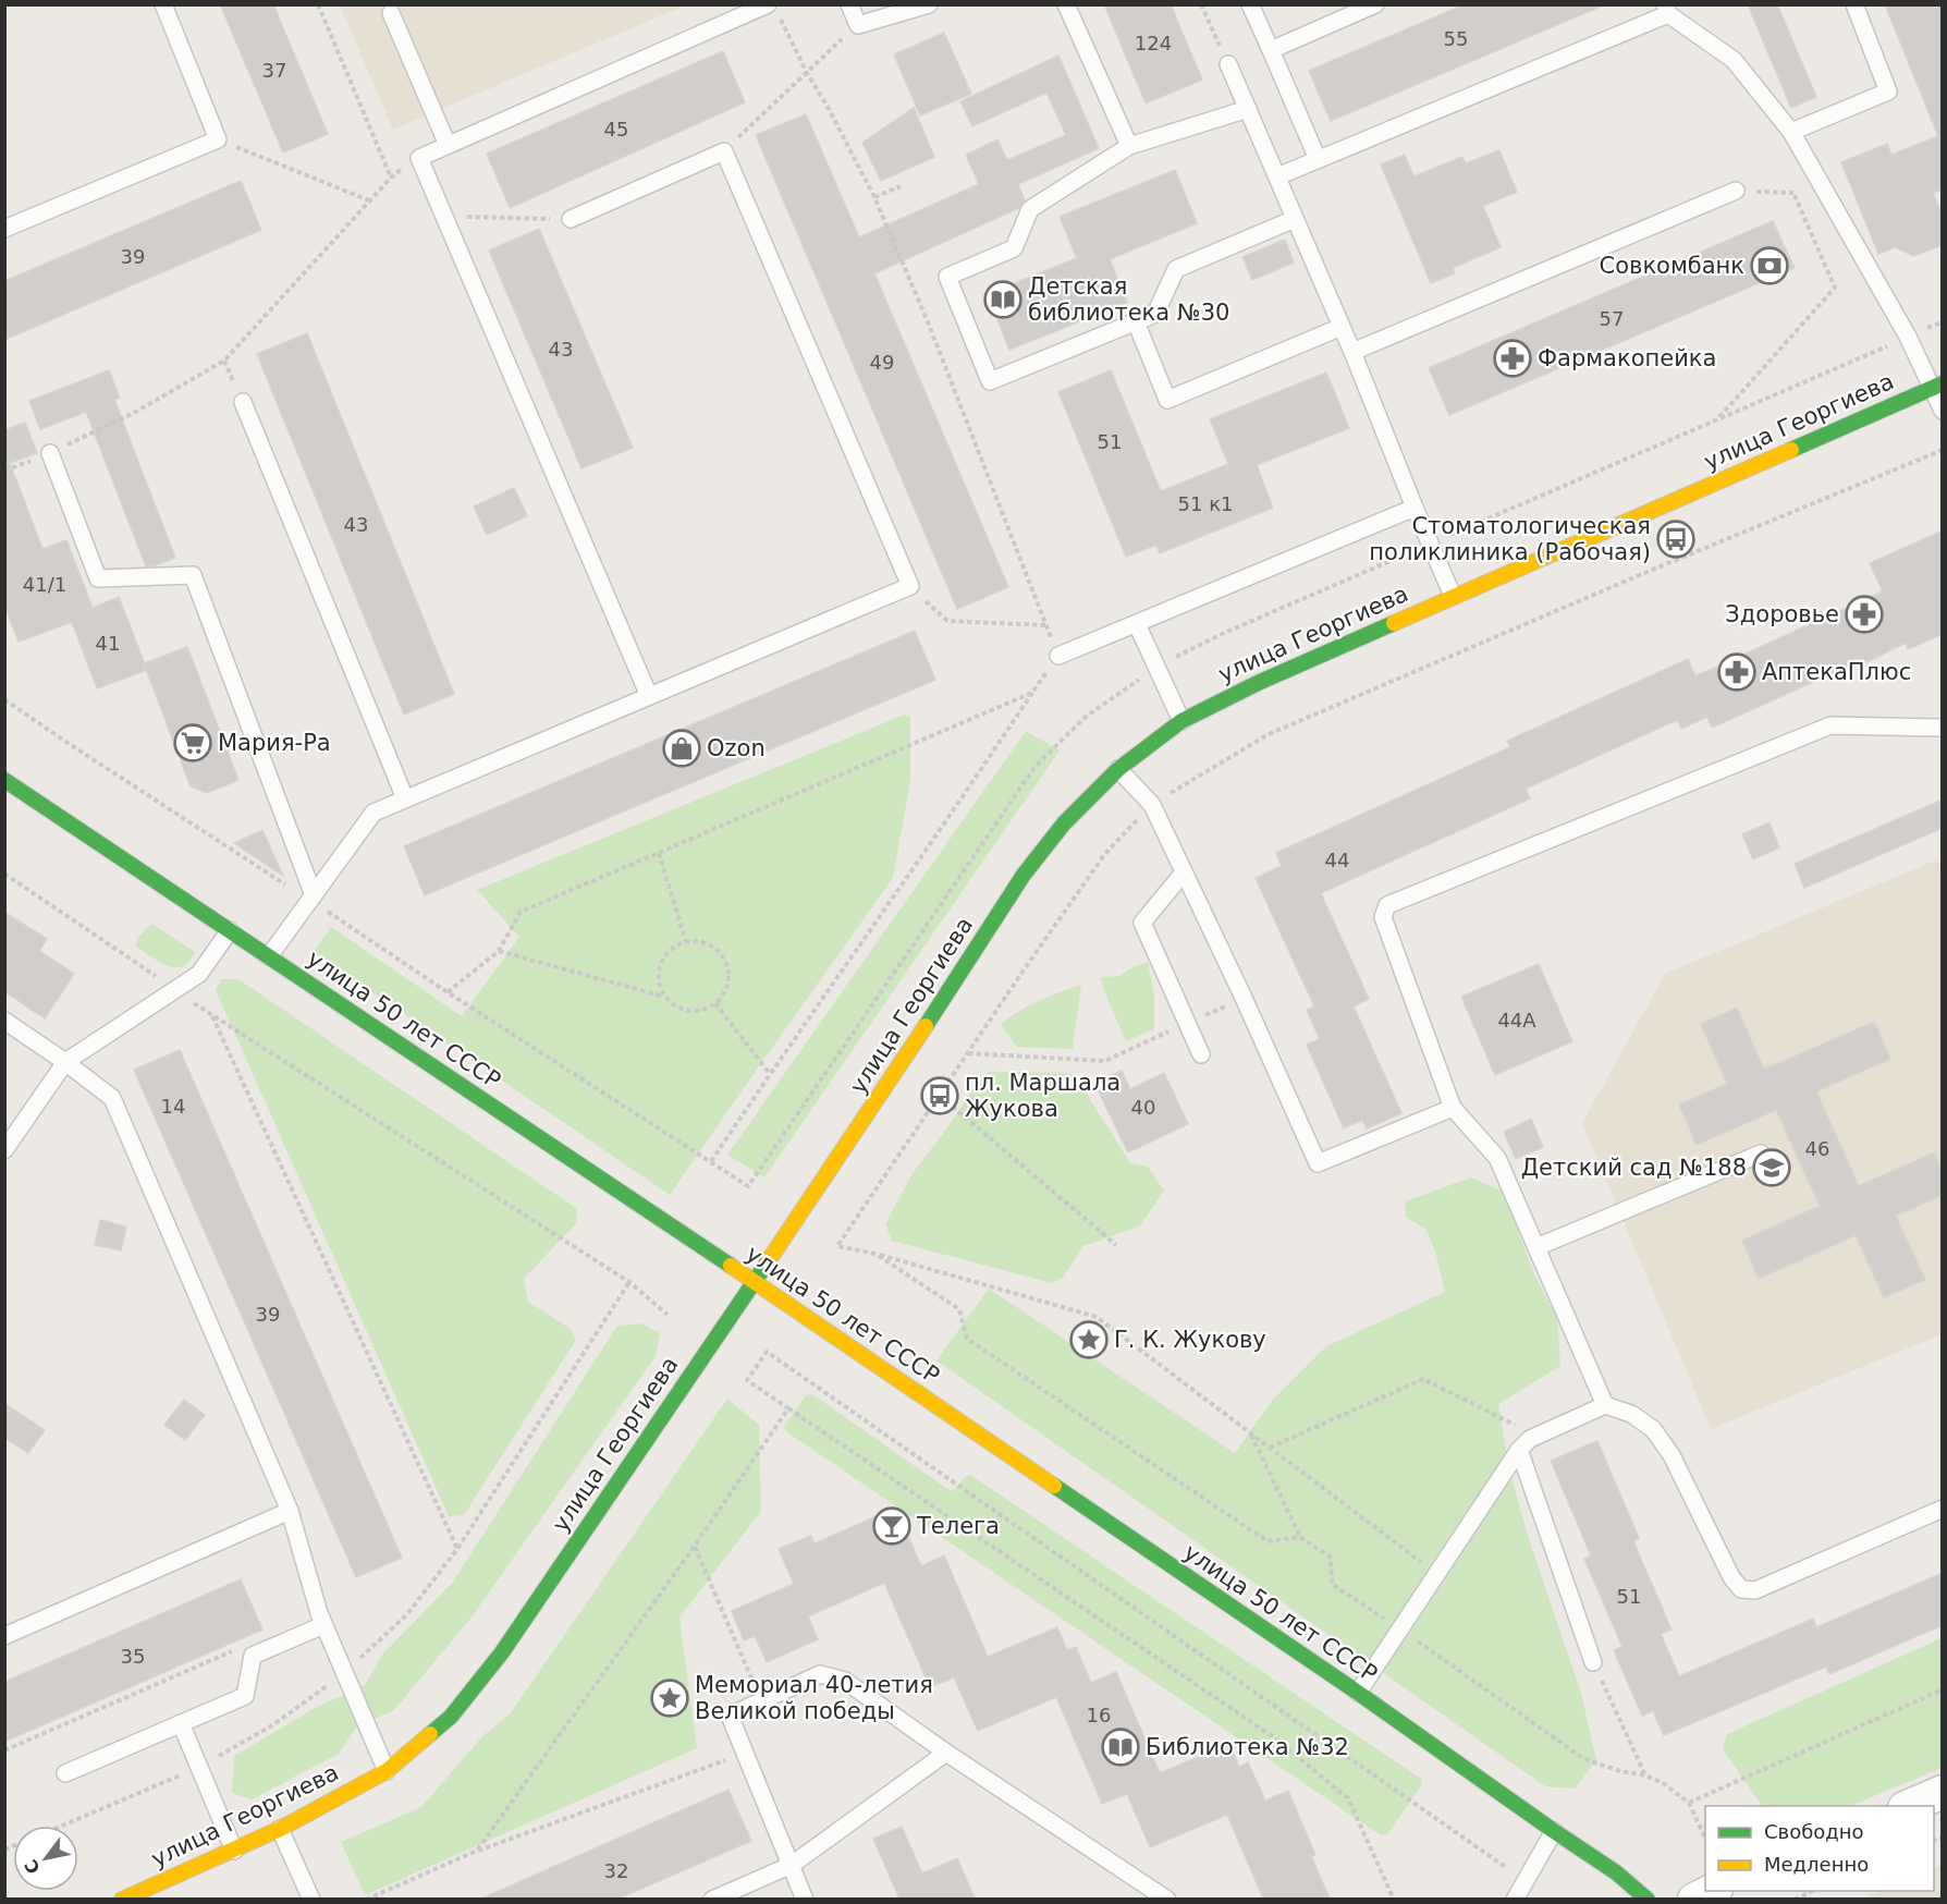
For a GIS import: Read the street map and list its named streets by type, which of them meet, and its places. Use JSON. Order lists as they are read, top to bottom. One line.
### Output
{"streets":{"street":["улица Георгиева","улица 50 лет СССР"]},"crossings":[["улица Георгиева","улица 50 лет СССР"]],"places":{"bank":["Совкомбанк"],"library":["Детская библиотека №30","Библиотека №32"],"pharmacy":["Фармакопейка","Здоровье","АптекаПлюс"],"bus stop":["Стоматологическая поликлиника (Рабочая)","пл. Маршала Жукова"],"supermarket":["Мария-Ра"],"shop":["Ozon"],"school or university":["Детский сад №188"],"place":["Г. К. Жукову","Мемориал 40-летия Великой победы"],"bar":["Телега"]},"house_numbers":["55","124","37","45","39","57","43","49","51","51 к1","43","41/1","41","44","44А","14","40","46","39","51","35","16","32"],"legend":["Свободно","Медленно"],"north":"bottom left"}
